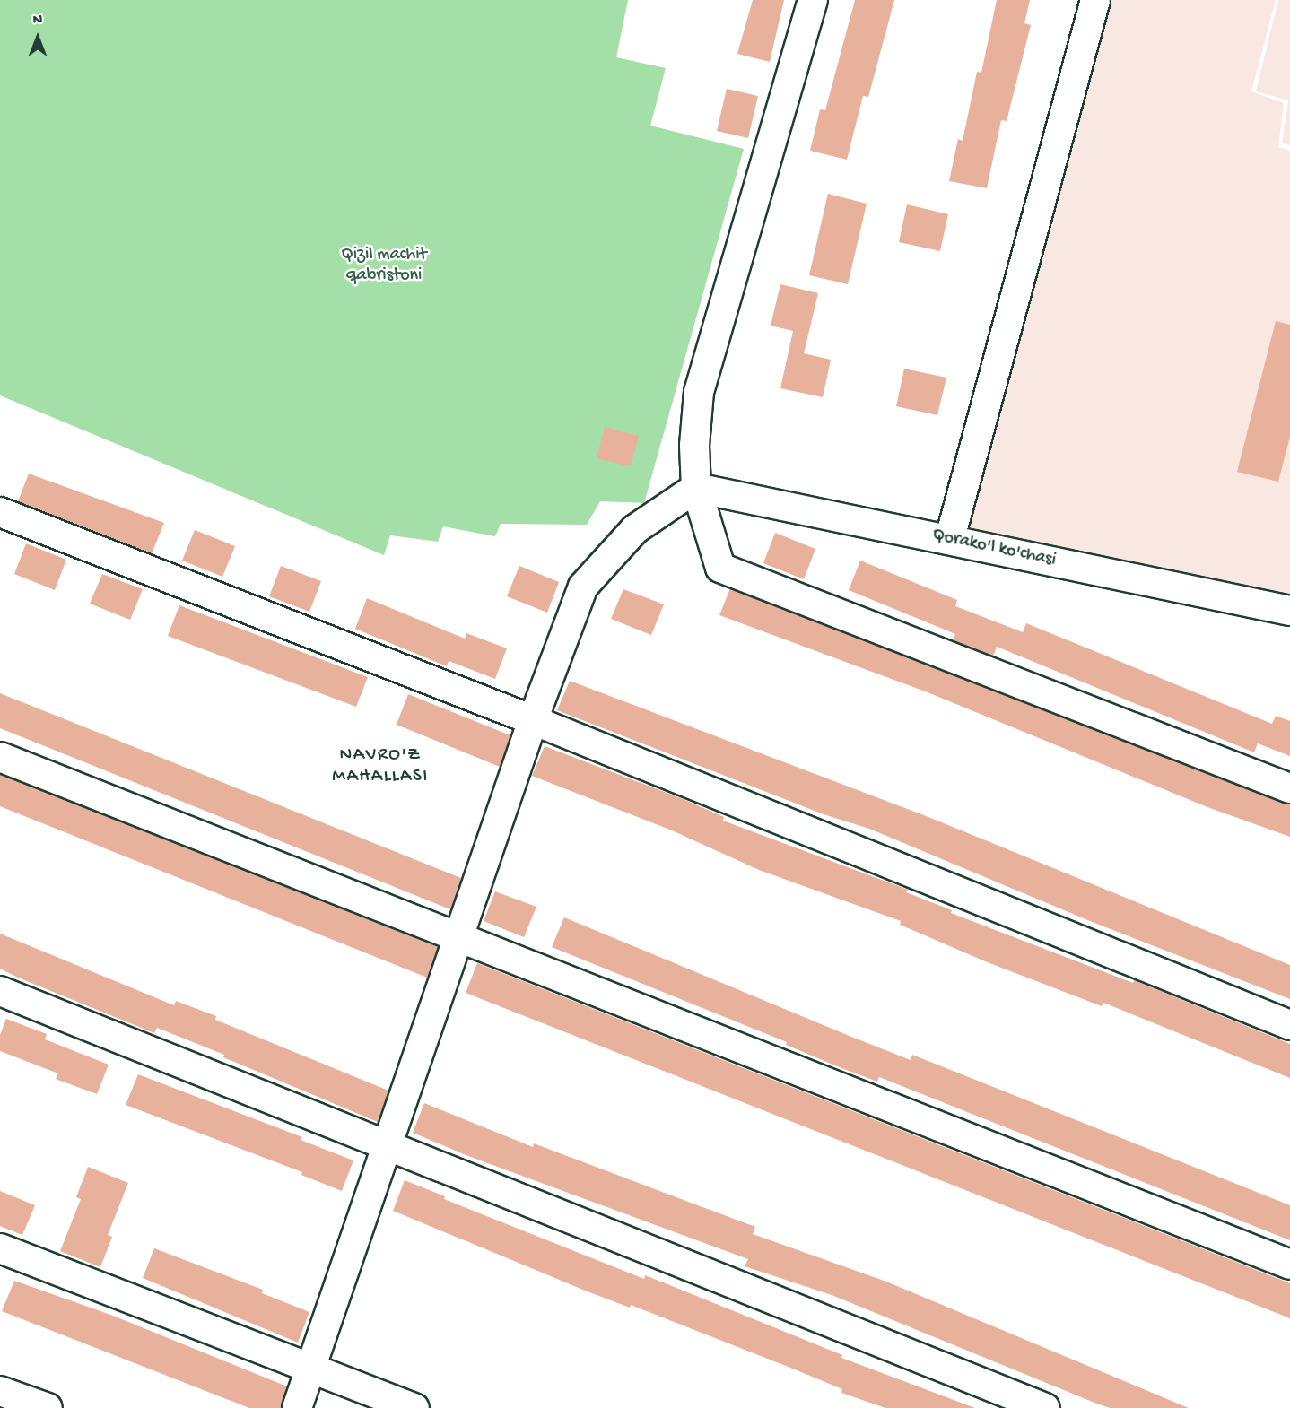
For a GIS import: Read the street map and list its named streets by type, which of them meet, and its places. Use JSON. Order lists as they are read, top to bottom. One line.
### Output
{"streets":{"street":["Qorako'l ko'chasi"]},"districts":["NAVRO'Z MAHALLASI"],"parks":["Qizil machit qabristoni"],"north":"top"}
